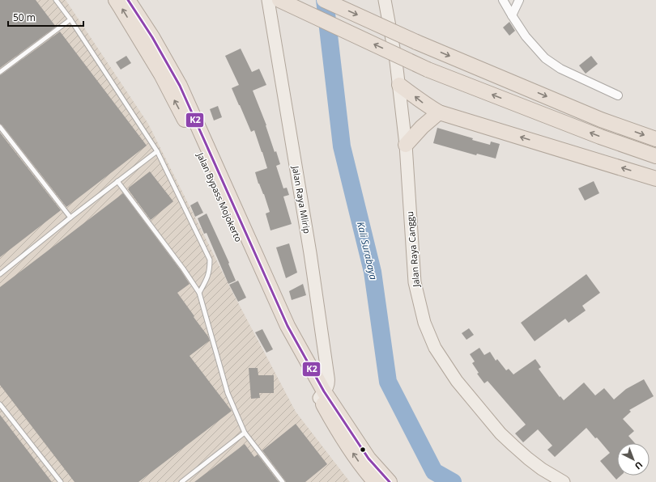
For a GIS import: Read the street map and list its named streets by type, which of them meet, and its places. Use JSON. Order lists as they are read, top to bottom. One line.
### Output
{"streets":{"highway":["Jalan Bypass Mojokerto"],"main road":["Jalan Raya Mlirip","Jalan Raya Canggu"]},"crossings":[["Jalan Bypass Mojokerto","Jalan Raya Mlirip"]],"water":["Kali Surabaya"],"lines":["transit line K2"],"scale_bar":"50 m","north":"bottom right"}
